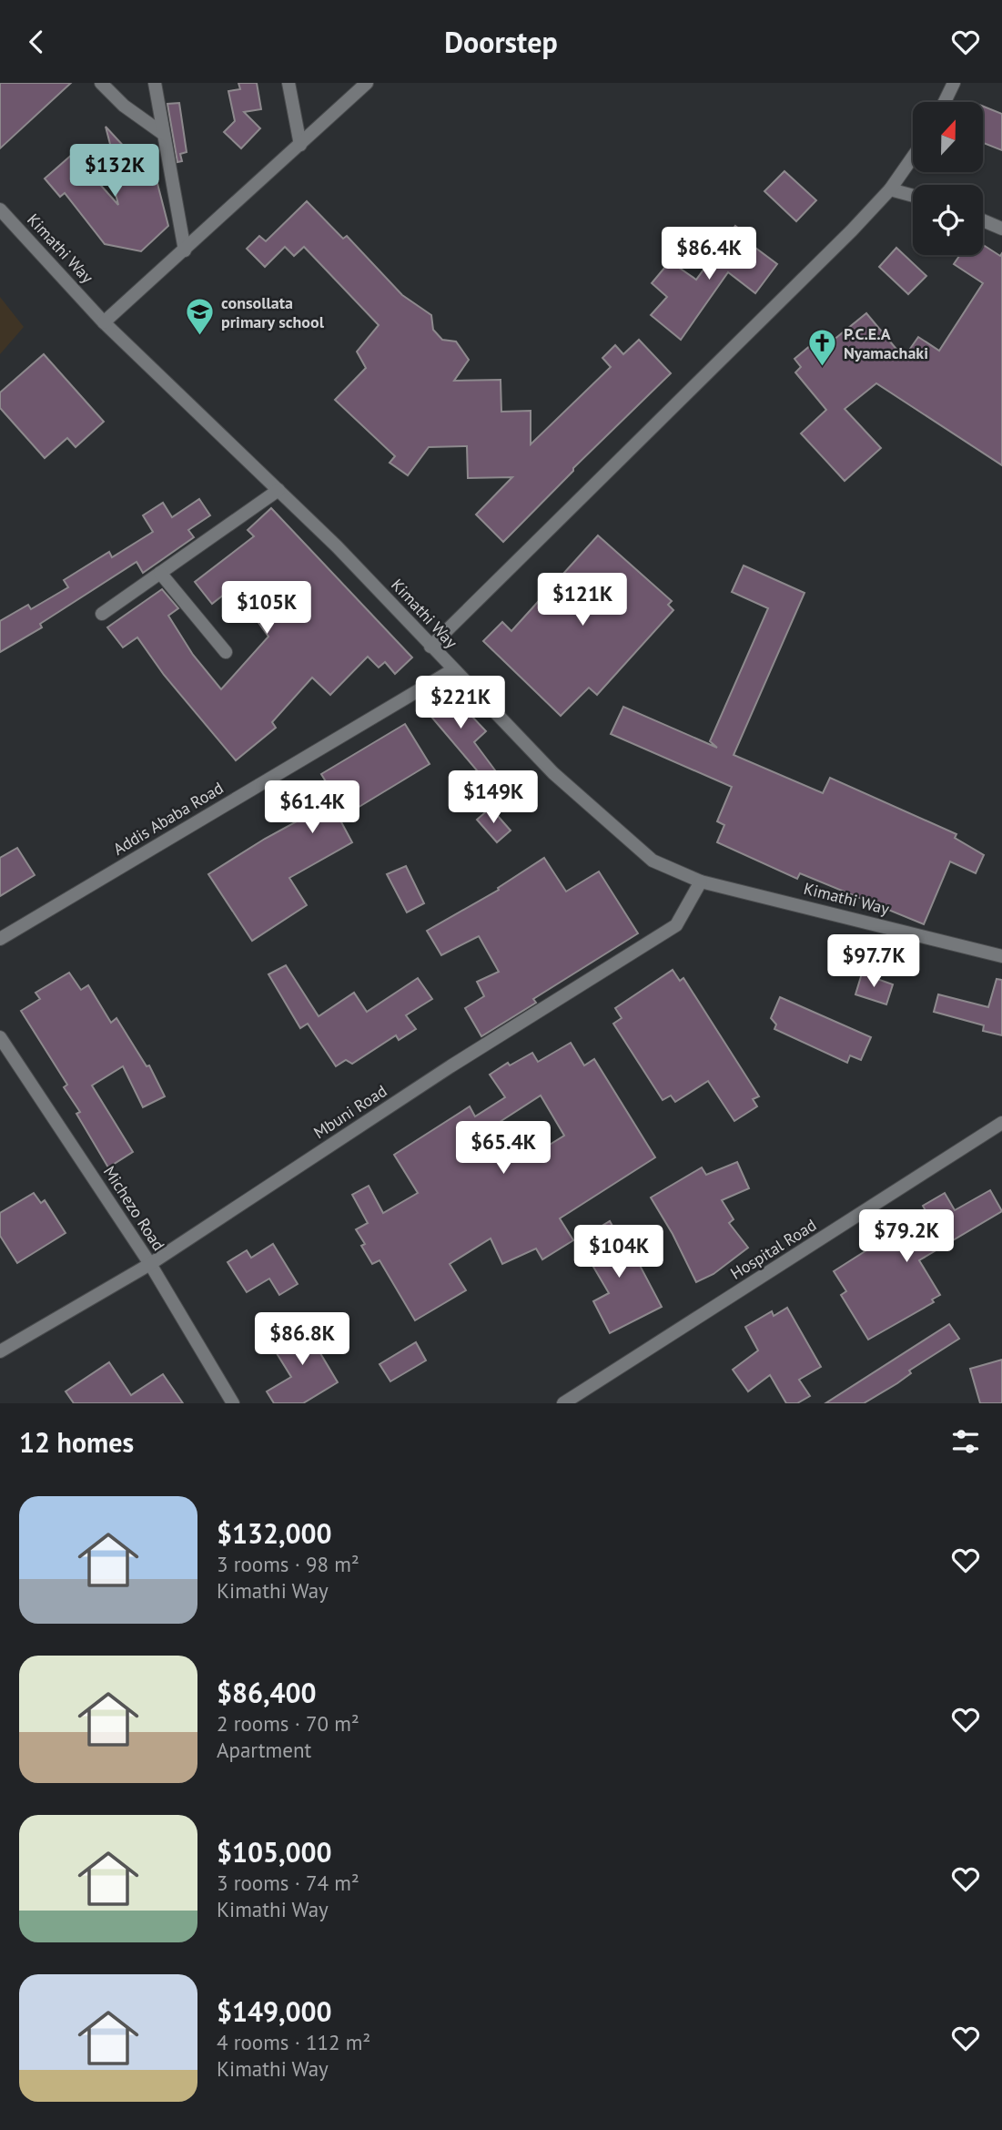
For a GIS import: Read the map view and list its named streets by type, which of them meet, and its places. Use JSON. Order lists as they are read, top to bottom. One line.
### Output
{"streets":{"street":["Kimathi Way","Addis Ababa Road","Mbuni Road","Michezo Road","Hospital Road"]},"crossings":[["Kimathi Way","Addis Ababa Road"],["Kimathi Way","Mbuni Road"],["Mbuni Road","Michezo Road"]],"places":{"school or university":["consollata primary school"],"church":["P.C.E.A Nyamachaki"]},"north":"top","page":{"header":"Doorstep","price":["$132K","$86.4K","$121K","$105K","$221K","$149K","$61.4K","$97.7K","$65.4K","$79.2K","$104K","$86.8K"],"heading":"12 homes","list":[{"name":"$132,000","note":"3 rooms · 98 m² · Kimathi Way"},{"name":"$86,400","note":"2 rooms · 70 m² · Apartment"},{"name":"$105,000","note":"3 rooms · 74 m² · Kimathi Way"},{"name":"$149,000","note":"4 rooms · 112 m² · Kimathi Way"}]}}
